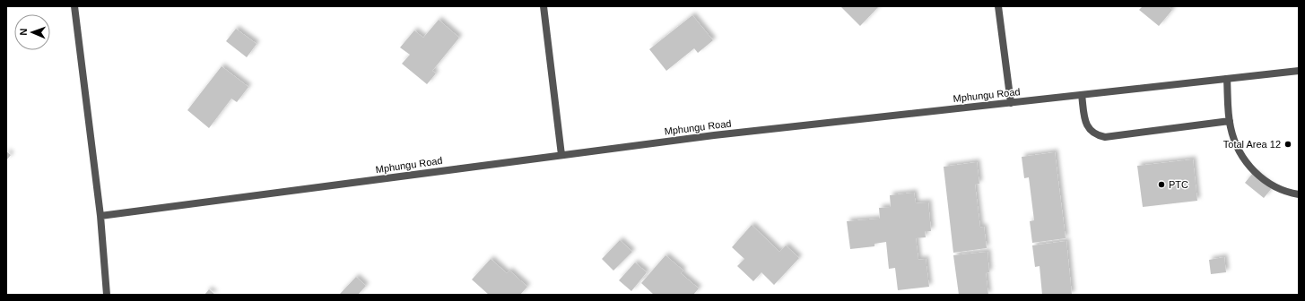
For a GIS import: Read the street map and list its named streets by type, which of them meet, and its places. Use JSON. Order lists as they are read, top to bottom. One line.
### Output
{"streets":{"street":["Mphungu Road"]},"places":["Total Area 12","PTC"],"north":"left"}
